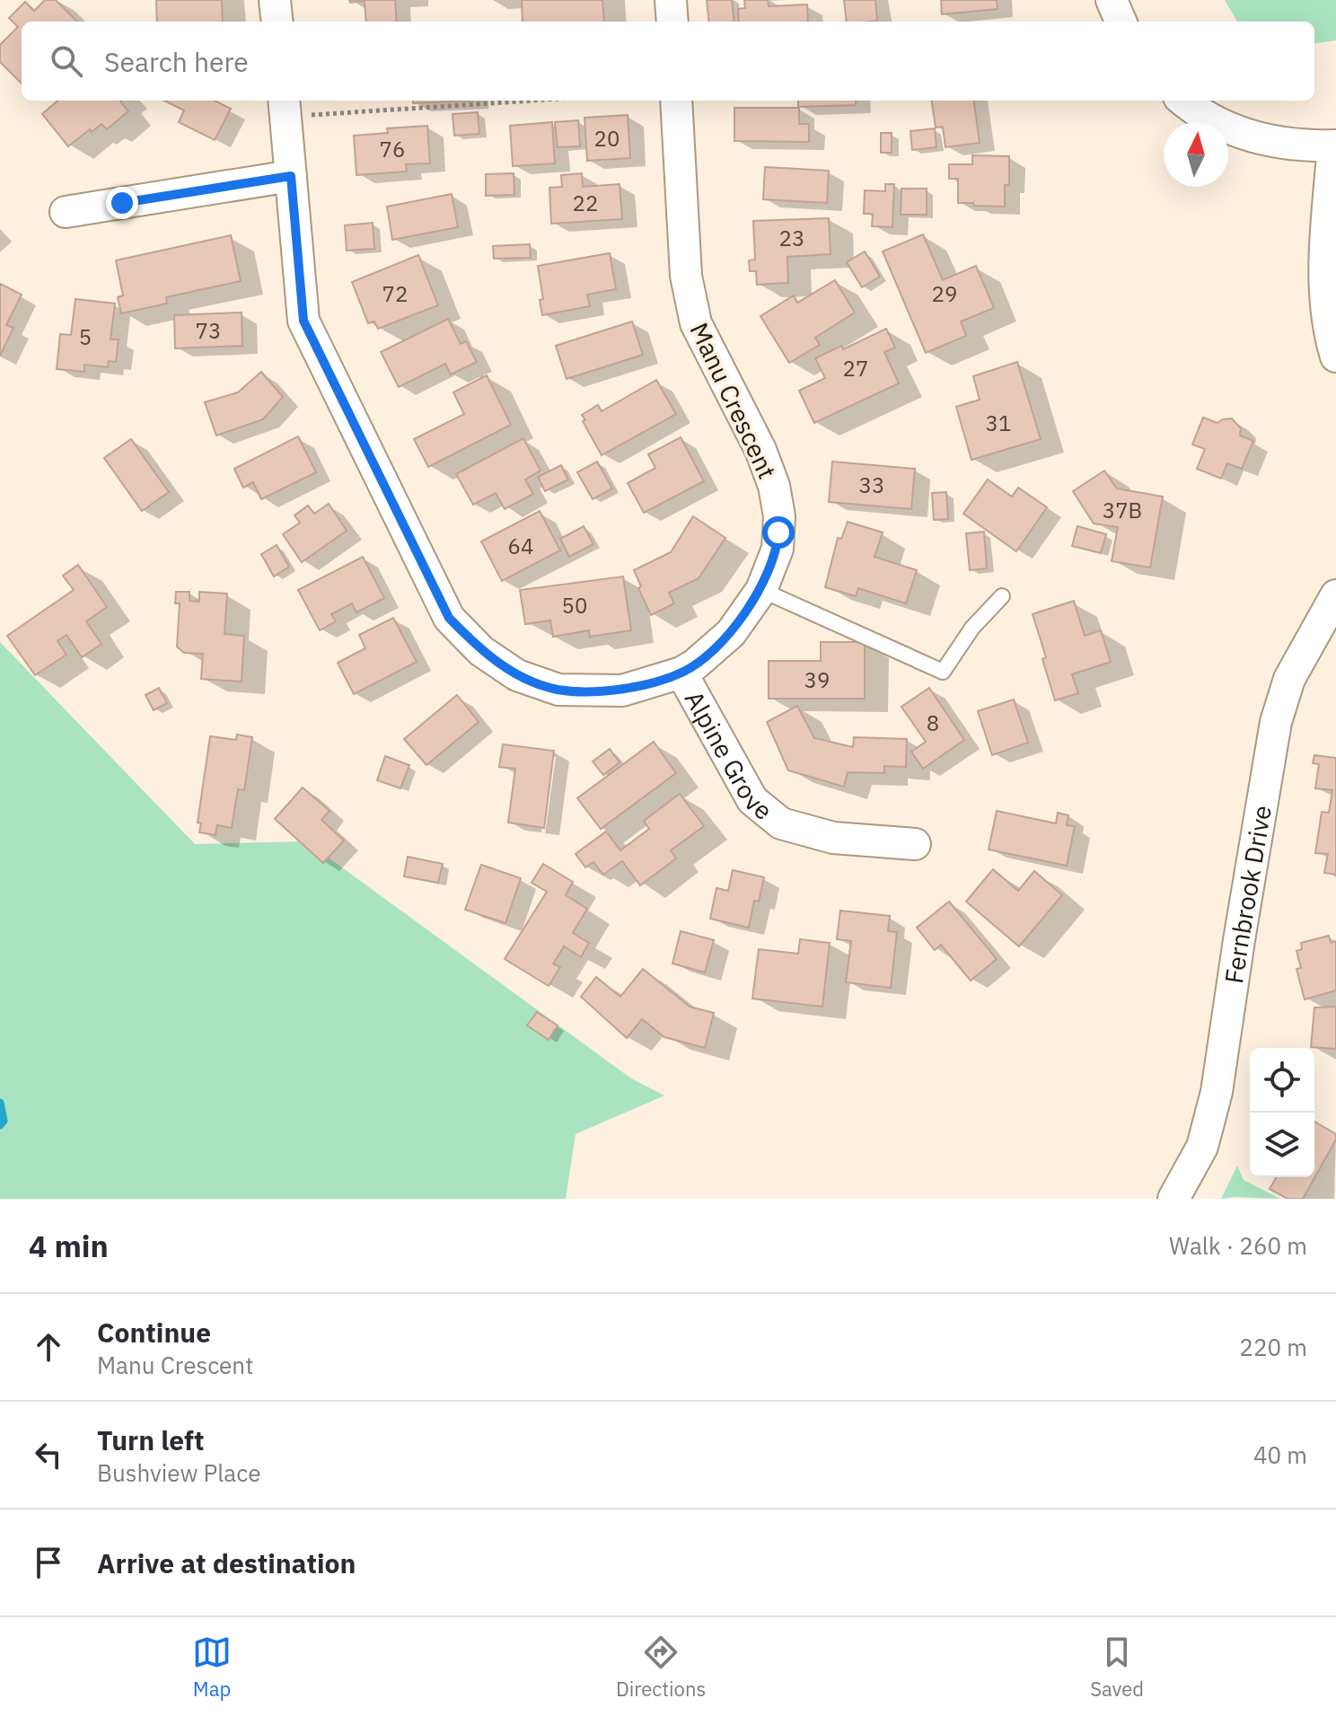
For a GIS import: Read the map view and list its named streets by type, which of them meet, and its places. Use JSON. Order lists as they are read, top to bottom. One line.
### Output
{"streets":{"street":["Manu Crescent","Alpine Grove","Fernbrook Drive"]},"crossings":[["Manu Crescent","Alpine Grove"]],"house_numbers":["20","76","22","23","72","29","73","5","27","31","33","37B","64","50","39","8"],"north":"top","page":{"search":"Search here","heading":["4 min","Walk · 260 m"],"list":[["Continue","Manu Crescent","220 m"],["Turn left","Bushview Place","40 m"],"Arrive at destination"],"nav":["Map","Directions","Saved"]}}
